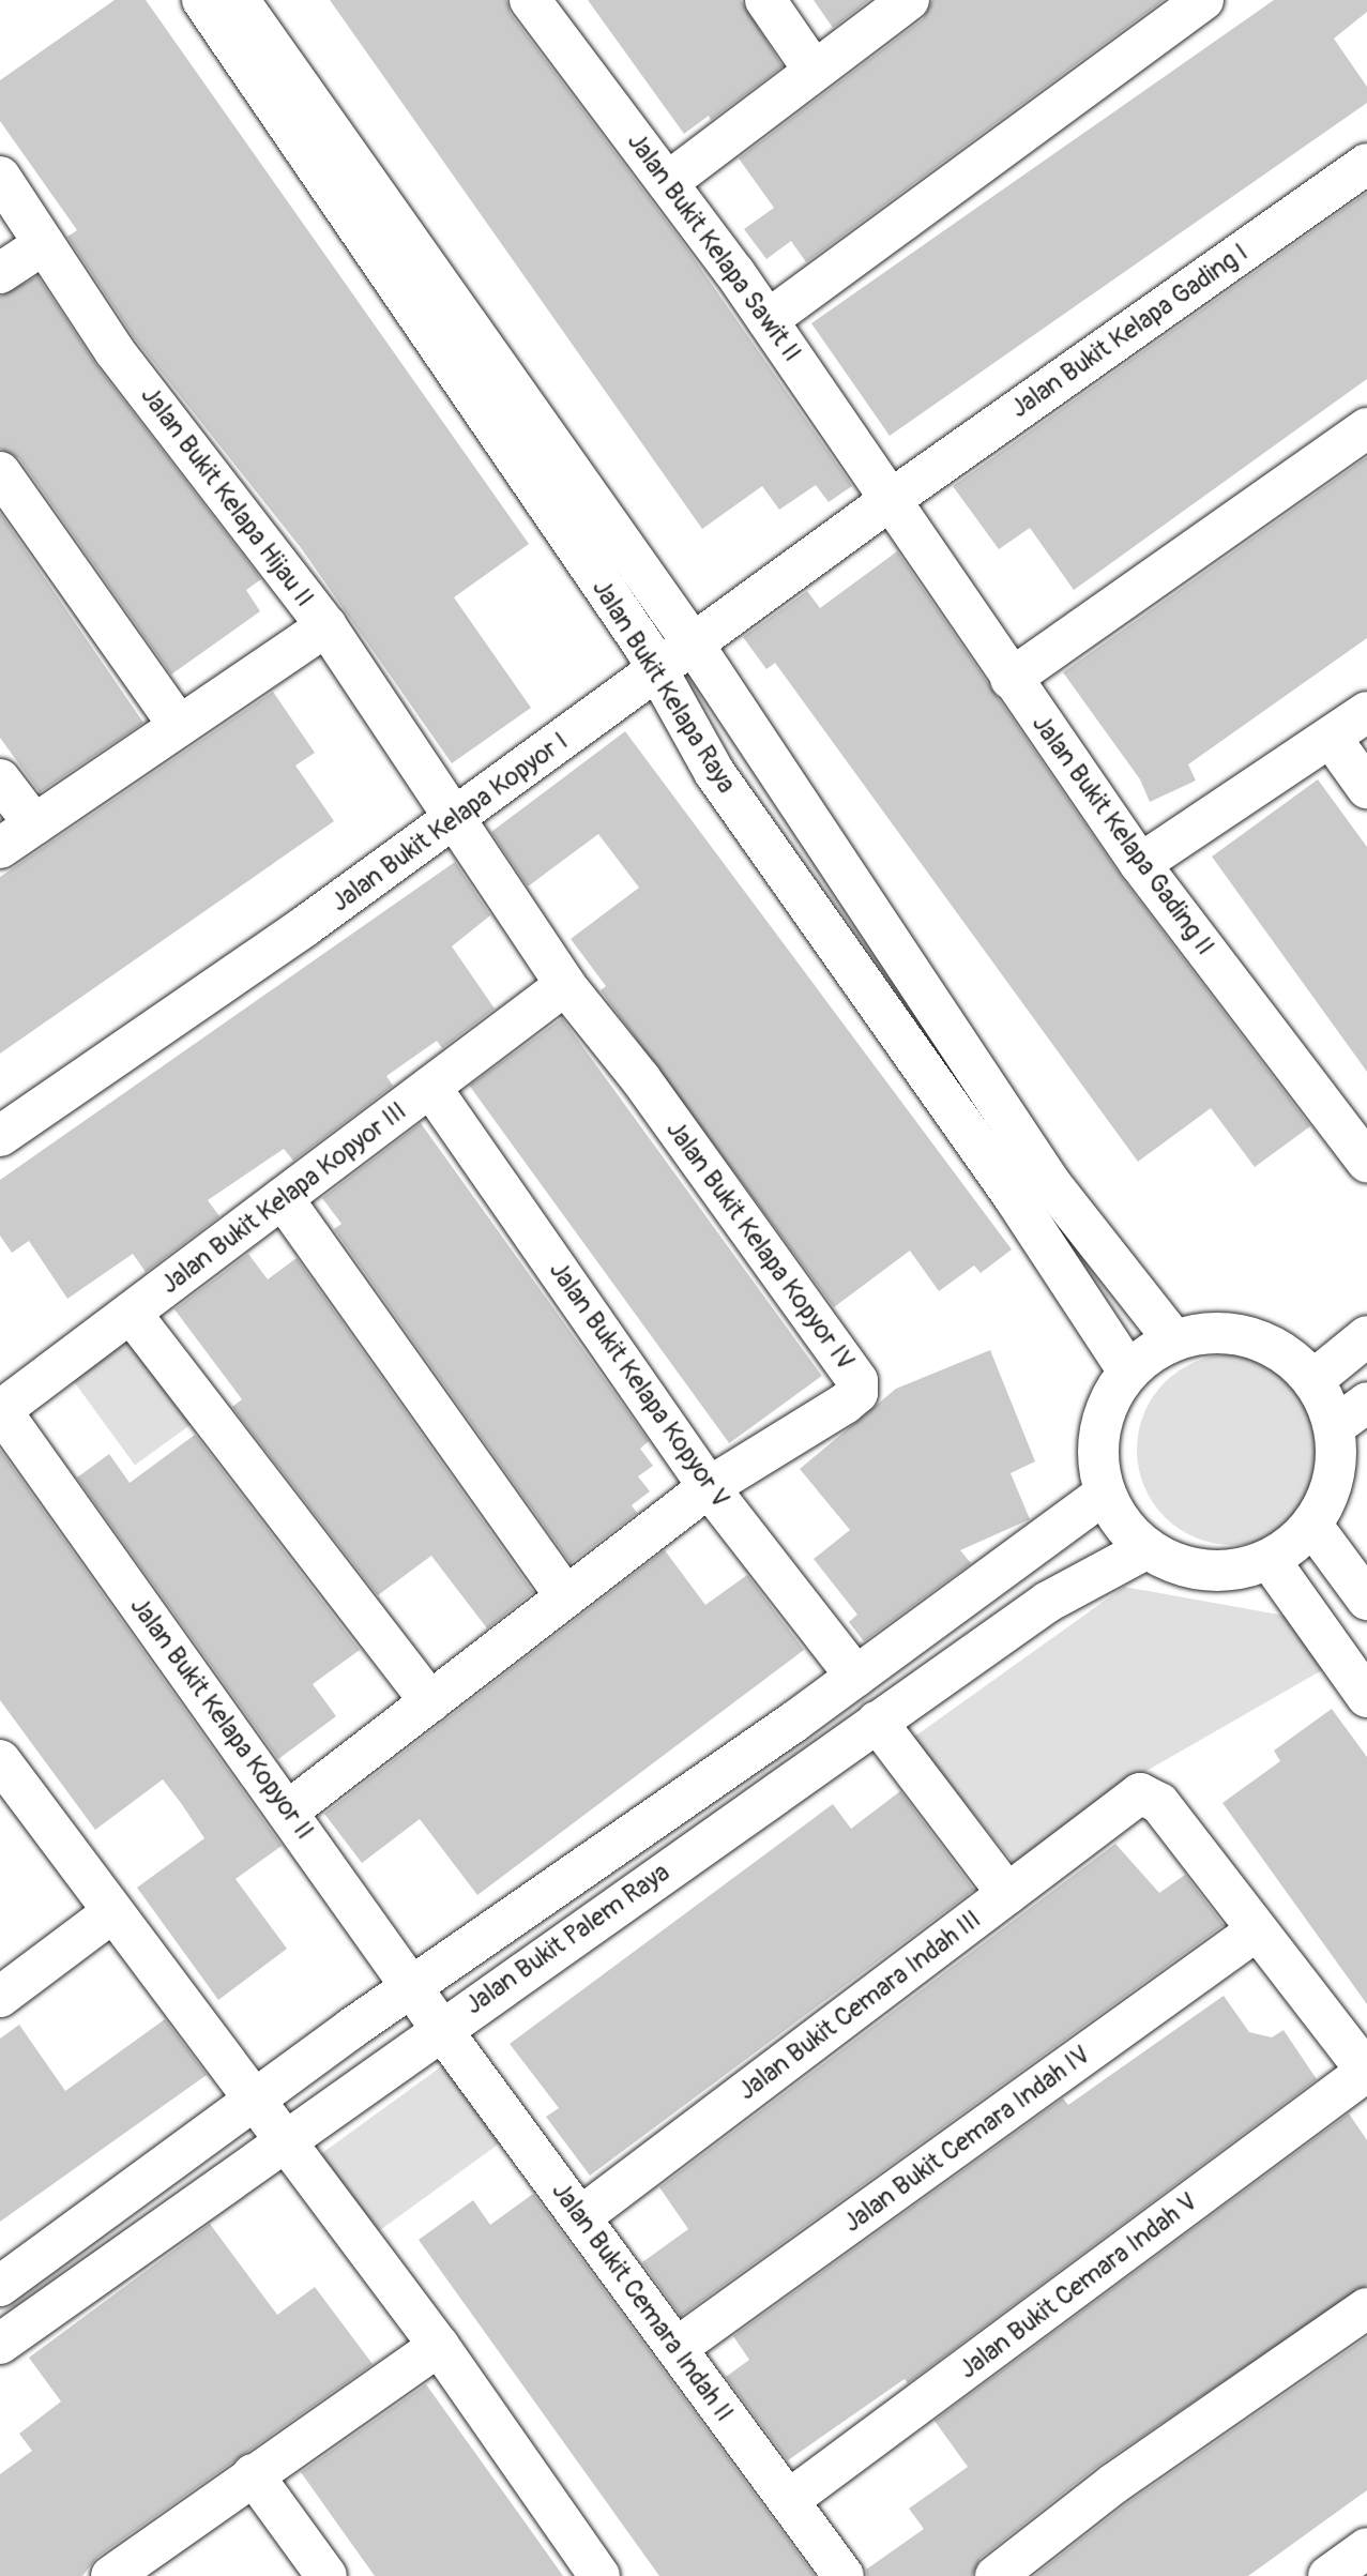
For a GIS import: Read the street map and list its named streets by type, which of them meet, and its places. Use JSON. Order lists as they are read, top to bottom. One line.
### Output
{"streets":{"street":["Jalan Bukit Kelapa Sawit II","Jalan Bukit Kelapa Gading I","Jalan Bukit Kelapa Hijau II","Jalan Bukit Kelapa Raya","Jalan Bukit Kelapa Kopyor I","Jalan Bukit Kelapa Gading II","Jalan Bukit Kelapa Kopyor III","Jalan Bukit Kelapa Kopyor IV","Jalan Bukit Kelapa Kopyor V","Jalan Bukit Kelapa Kopyor II","Jalan Bukit Palem Raya","Jalan Bukit Cemara Indah III","Jalan Bukit Cemara Indah IV","Jalan Bukit Cemara Indah V","Jalan Bukit Cemara Indah II"]},"crossings":[["Jalan Bukit Kelapa Sawit II","Jalan Bukit Kelapa Gading I"],["Jalan Bukit Kelapa Sawit II","Jalan Bukit Kelapa Kopyor I"],["Jalan Bukit Kelapa Sawit II","Jalan Bukit Kelapa Gading II"],["Jalan Bukit Kelapa Gading I","Jalan Bukit Kelapa Kopyor I"],["Jalan Bukit Kelapa Gading I","Jalan Bukit Kelapa Gading II"],["Jalan Bukit Kelapa Hijau II","Jalan Bukit Kelapa Kopyor I"],["Jalan Bukit Kelapa Hijau II","Jalan Bukit Kelapa Kopyor IV"],["Jalan Bukit Kelapa Raya","Jalan Bukit Kelapa Kopyor I"],["Jalan Bukit Kelapa Raya","Jalan Bukit Palem Raya"],["Jalan Bukit Kelapa Kopyor I","Jalan Bukit Kelapa Gading II"],["Jalan Bukit Kelapa Kopyor I","Jalan Bukit Kelapa Kopyor IV"],["Jalan Bukit Kelapa Kopyor III","Jalan Bukit Kelapa Kopyor IV"],["Jalan Bukit Kelapa Kopyor III","Jalan Bukit Kelapa Kopyor V"],["Jalan Bukit Kelapa Kopyor III","Jalan Bukit Kelapa Kopyor II"],["Jalan Bukit Kelapa Kopyor IV","Jalan Bukit Kelapa Kopyor V"],["Jalan Bukit Kelapa Kopyor IV","Jalan Bukit Kelapa Kopyor II"],["Jalan Bukit Kelapa Kopyor V","Jalan Bukit Palem Raya"],["Jalan Bukit Kelapa Kopyor II","Jalan Bukit Palem Raya"],["Jalan Bukit Kelapa Kopyor II","Jalan Bukit Cemara Indah II"],["Jalan Bukit Palem Raya","Jalan Bukit Cemara Indah II"],["Jalan Bukit Cemara Indah III","Jalan Bukit Cemara Indah IV"],["Jalan Bukit Cemara Indah III","Jalan Bukit Cemara Indah II"],["Jalan Bukit Cemara Indah IV","Jalan Bukit Cemara Indah II"],["Jalan Bukit Cemara Indah V","Jalan Bukit Cemara Indah II"]]}
